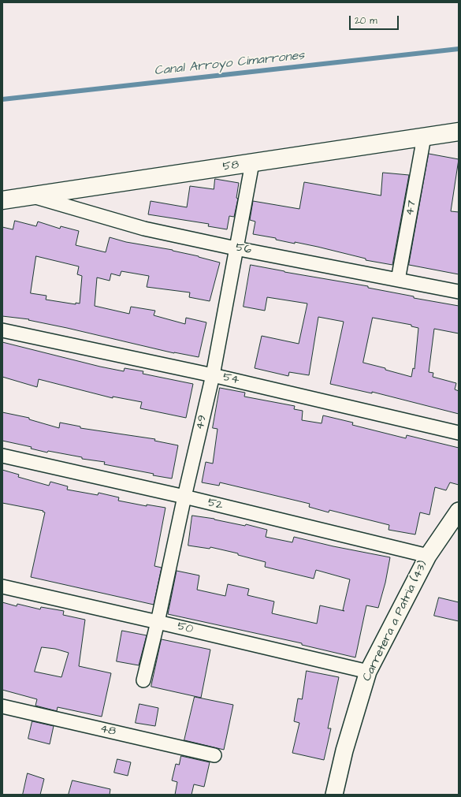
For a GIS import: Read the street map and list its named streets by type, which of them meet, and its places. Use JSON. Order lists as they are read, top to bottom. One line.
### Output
{"streets":{"main road":["58"],"street":["47","56","54","49","52","Carretera a Patria (43)","50","48"]},"crossings":[["58","47"],["58","56"],["58","49"],["47","56"],["56","49"],["54","49"],["49","52"],["49","50"],["52","Carretera a Patria (43)"],["Carretera a Patria (43)","50"]],"water":["Canal Arroyo Cimarrones"],"scale_bar":"20 m"}
